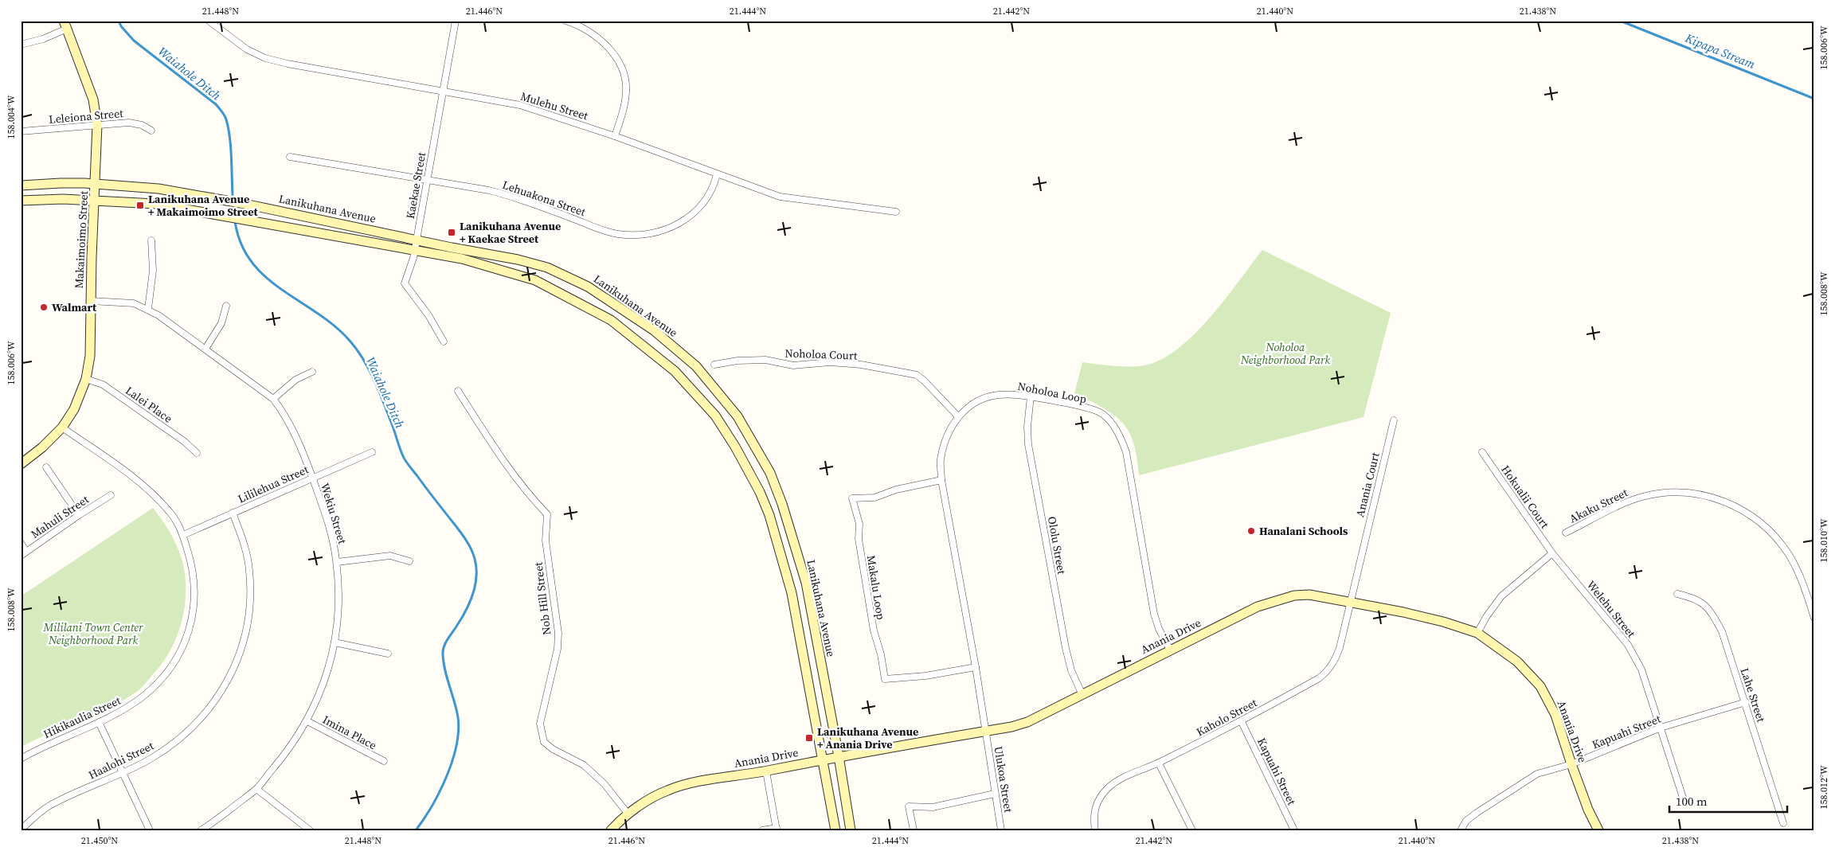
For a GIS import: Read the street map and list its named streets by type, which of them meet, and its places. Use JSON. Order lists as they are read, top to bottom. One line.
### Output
{"streets":{"main road":["Lanikuhana Avenue","Makaimoimo Street","Anania Drive"],"street":["Mulehu Street","Leleiona Street","Kaekae Street","Lehuakona Street","Noholoa Court","Noholoa Loop","Lalei Place","Lililehua Street","Anania Court","Hokualii Court","Akaku Street","Wekiu Street","Mahuli Street","Ololu Street","Makalu Loop","Nob Hill Street","Welehu Street","Lahe Street","Hikikaulia Street","Kaholo Street","Kapuahi Street","Imina Place","Haalohi Street","Ulukoa Street"]},"crossings":[["Mulehu Street","Kaekae Street"],["Mulehu Street","Lehuakona Street"],["Leleiona Street","Makaimoimo Street"],["Kaekae Street","Lehuakona Street"],["Kaekae Street","Lanikuhana Avenue"],["Lanikuhana Avenue","Makaimoimo Street"],["Lanikuhana Avenue","Anania Drive"],["Makaimoimo Street","Lalei Place"],["Makaimoimo Street","Wekiu Street"],["Makaimoimo Street","Hikikaulia Street"],["Noholoa Court","Noholoa Loop"],["Noholoa Loop","Ololu Street"],["Noholoa Loop","Makalu Loop"],["Noholoa Loop","Anania Drive"],["Noholoa Loop","Ulukoa Street"],["Lililehua Street","Wekiu Street"],["Lililehua Street","Hikikaulia Street"],["Lililehua Street","Haalohi Street"],["Anania Court","Anania Drive"],["Anania Court","Kaholo Street"],["Hokualii Court","Welehu Street"],["Wekiu Street","Imina Place"],["Ololu Street","Anania Drive"],["Nob Hill Street","Anania Drive"],["Welehu Street","Kapuahi Street"],["Anania Drive","Kaholo Street"],["Anania Drive","Kapuahi Street"],["Anania Drive","Ulukoa Street"],["Lahe Street","Kapuahi Street"],["Kaholo Street","Kapuahi Street"]],"water":["Kipapa Stream","Waiahole Ditch"],"parks":["Noholoa Neighborhood Park","Mililani Town Center Neighborhood Park"],"places":{"transit":["Lanikuhana Avenue + Makaimoimo Street","Lanikuhana Avenue + Kaekae Street","Lanikuhana Avenue + Anania Drive"],"other":["Walmart","Hanalani Schools"]},"scale_bar":"100 m","coordinates":["21.448°N","21.446°N","21.444°N","21.442°N","21.440°N","21.438°N","158.006°W","158.004°W","158.008°W","158.010°W","158.012°W","21.450°N"]}
